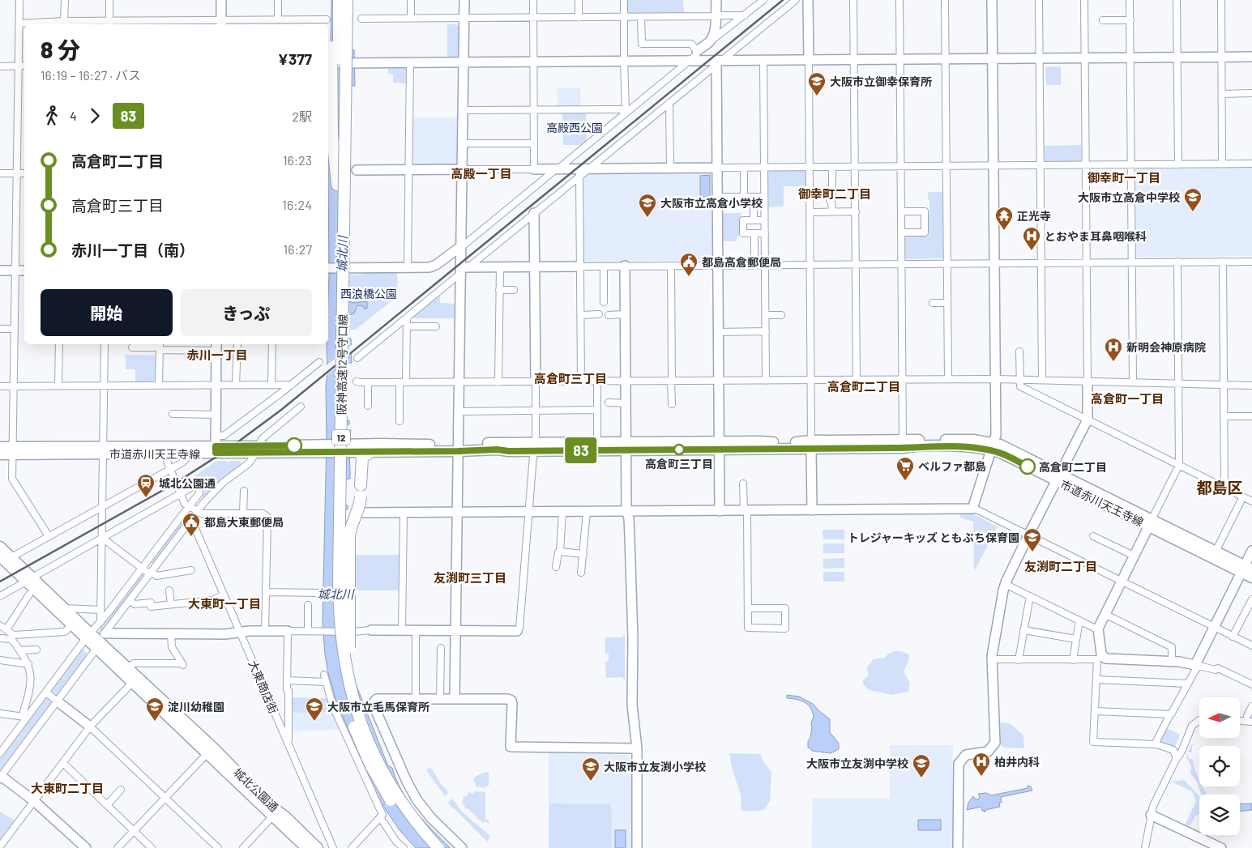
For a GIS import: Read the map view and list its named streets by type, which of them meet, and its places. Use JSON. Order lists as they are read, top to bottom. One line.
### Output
{"streets":{"highway":["阪神高速12号守口線","12"],"main road":["市道赤川天王寺線","城北公園通"],"street":["大東商店街"]},"districts":["高殿一丁目","御幸町一丁目","御幸町二丁目","赤川一丁目","高倉町三丁目","高倉町二丁目","高倉町一丁目","都島区","友渕町二丁目","友渕町三丁目","大東町一丁目","大東町二丁目"],"water":["城北川"],"parks":["高殿西公園","西浪橋公園"],"places":{"school or university":["大阪市立御幸保育所","大阪市立高倉中学校","大阪市立高倉小学校","トレジャーキッズ ともぶち保育園","淀川幼稚園","大阪市立毛馬保育所","大阪市立友渕中学校","大阪市立友渕小学校"],"temple":["正光寺"],"hospital":["とおやま耳鼻咽喉科","新明会神原病院","柏井内科"],"public building":["都島高倉郵便局","都島大東郵便局"],"other":["高倉町三丁目","高倉町二丁目"],"supermarket":["ベルファ都島"],"station":["城北公園通"]},"lines":["bus line 83"],"north":"left","page":{"on_map":"83","heading":["8 分","16:19 – 16:27 · バス","¥377"],"legs":["4","83","2駅"],"list":[{"name":"高倉町二丁目","value":"16:23"},{"name":"高倉町三丁目","value":"16:24"},{"name":"赤川一丁目（南）","value":"16:27"}],"buttons":["開始","きっぷ"]}}
